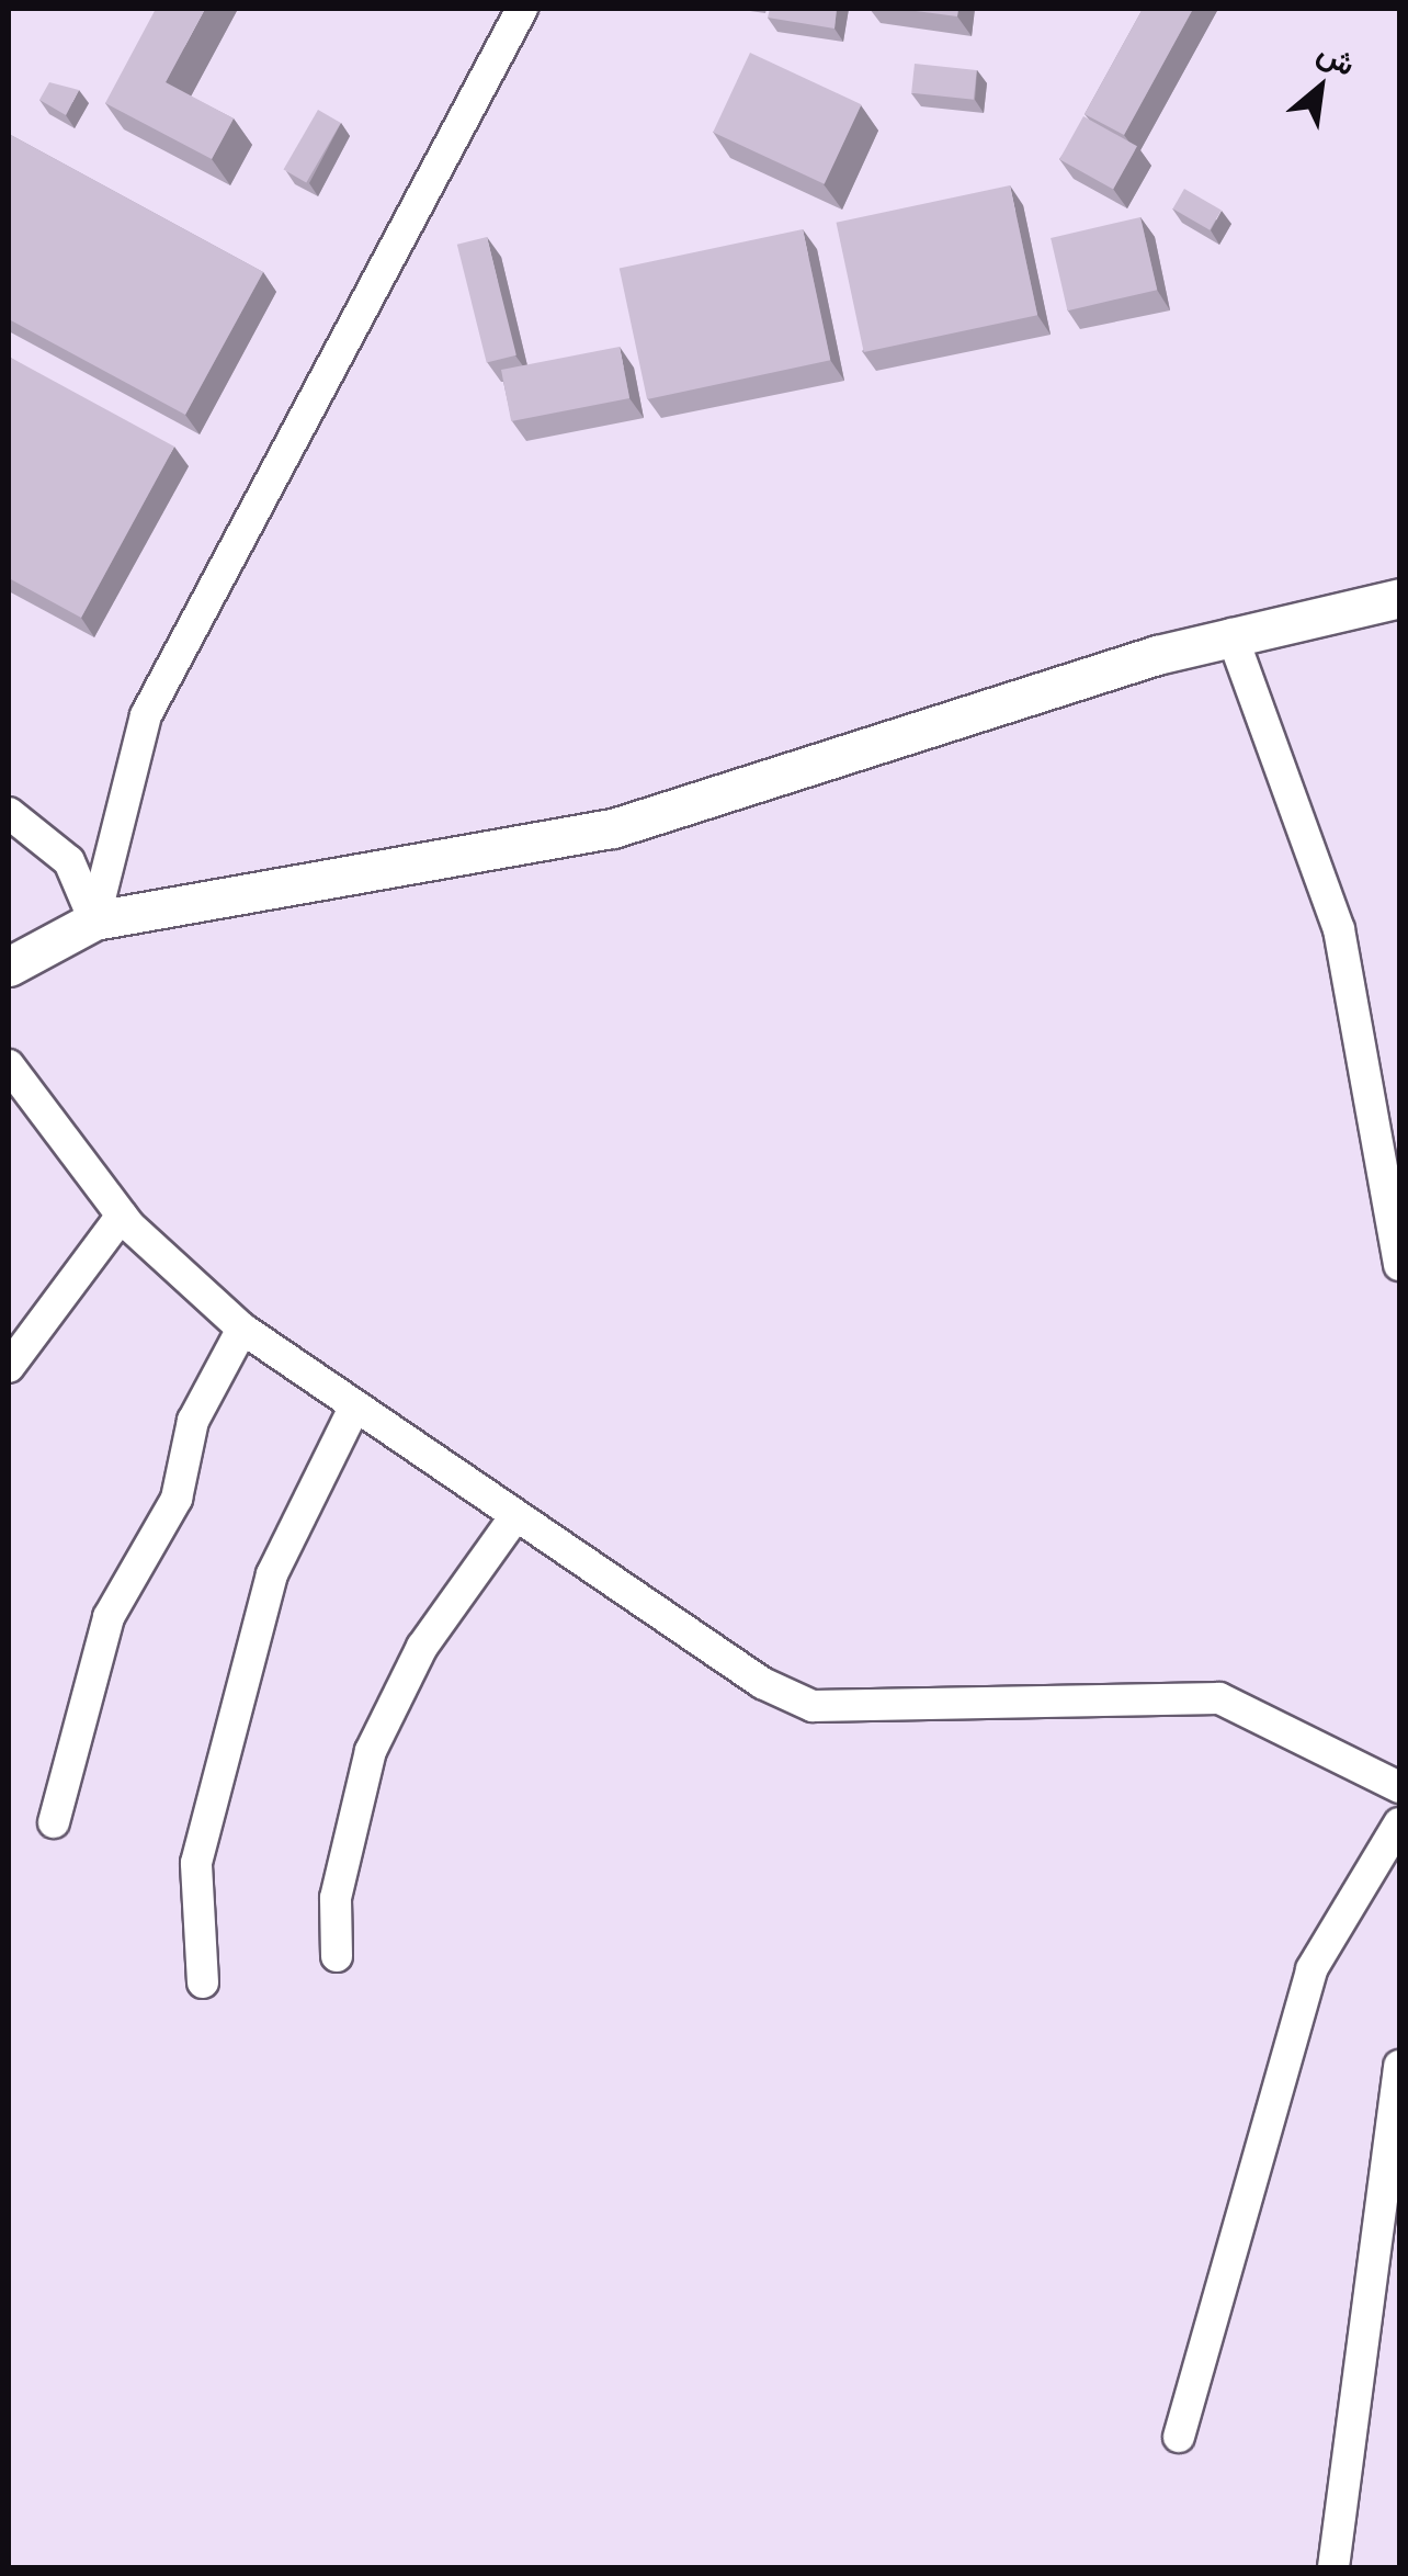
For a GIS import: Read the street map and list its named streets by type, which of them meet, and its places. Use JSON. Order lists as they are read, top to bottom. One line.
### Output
{"north":"top right"}
